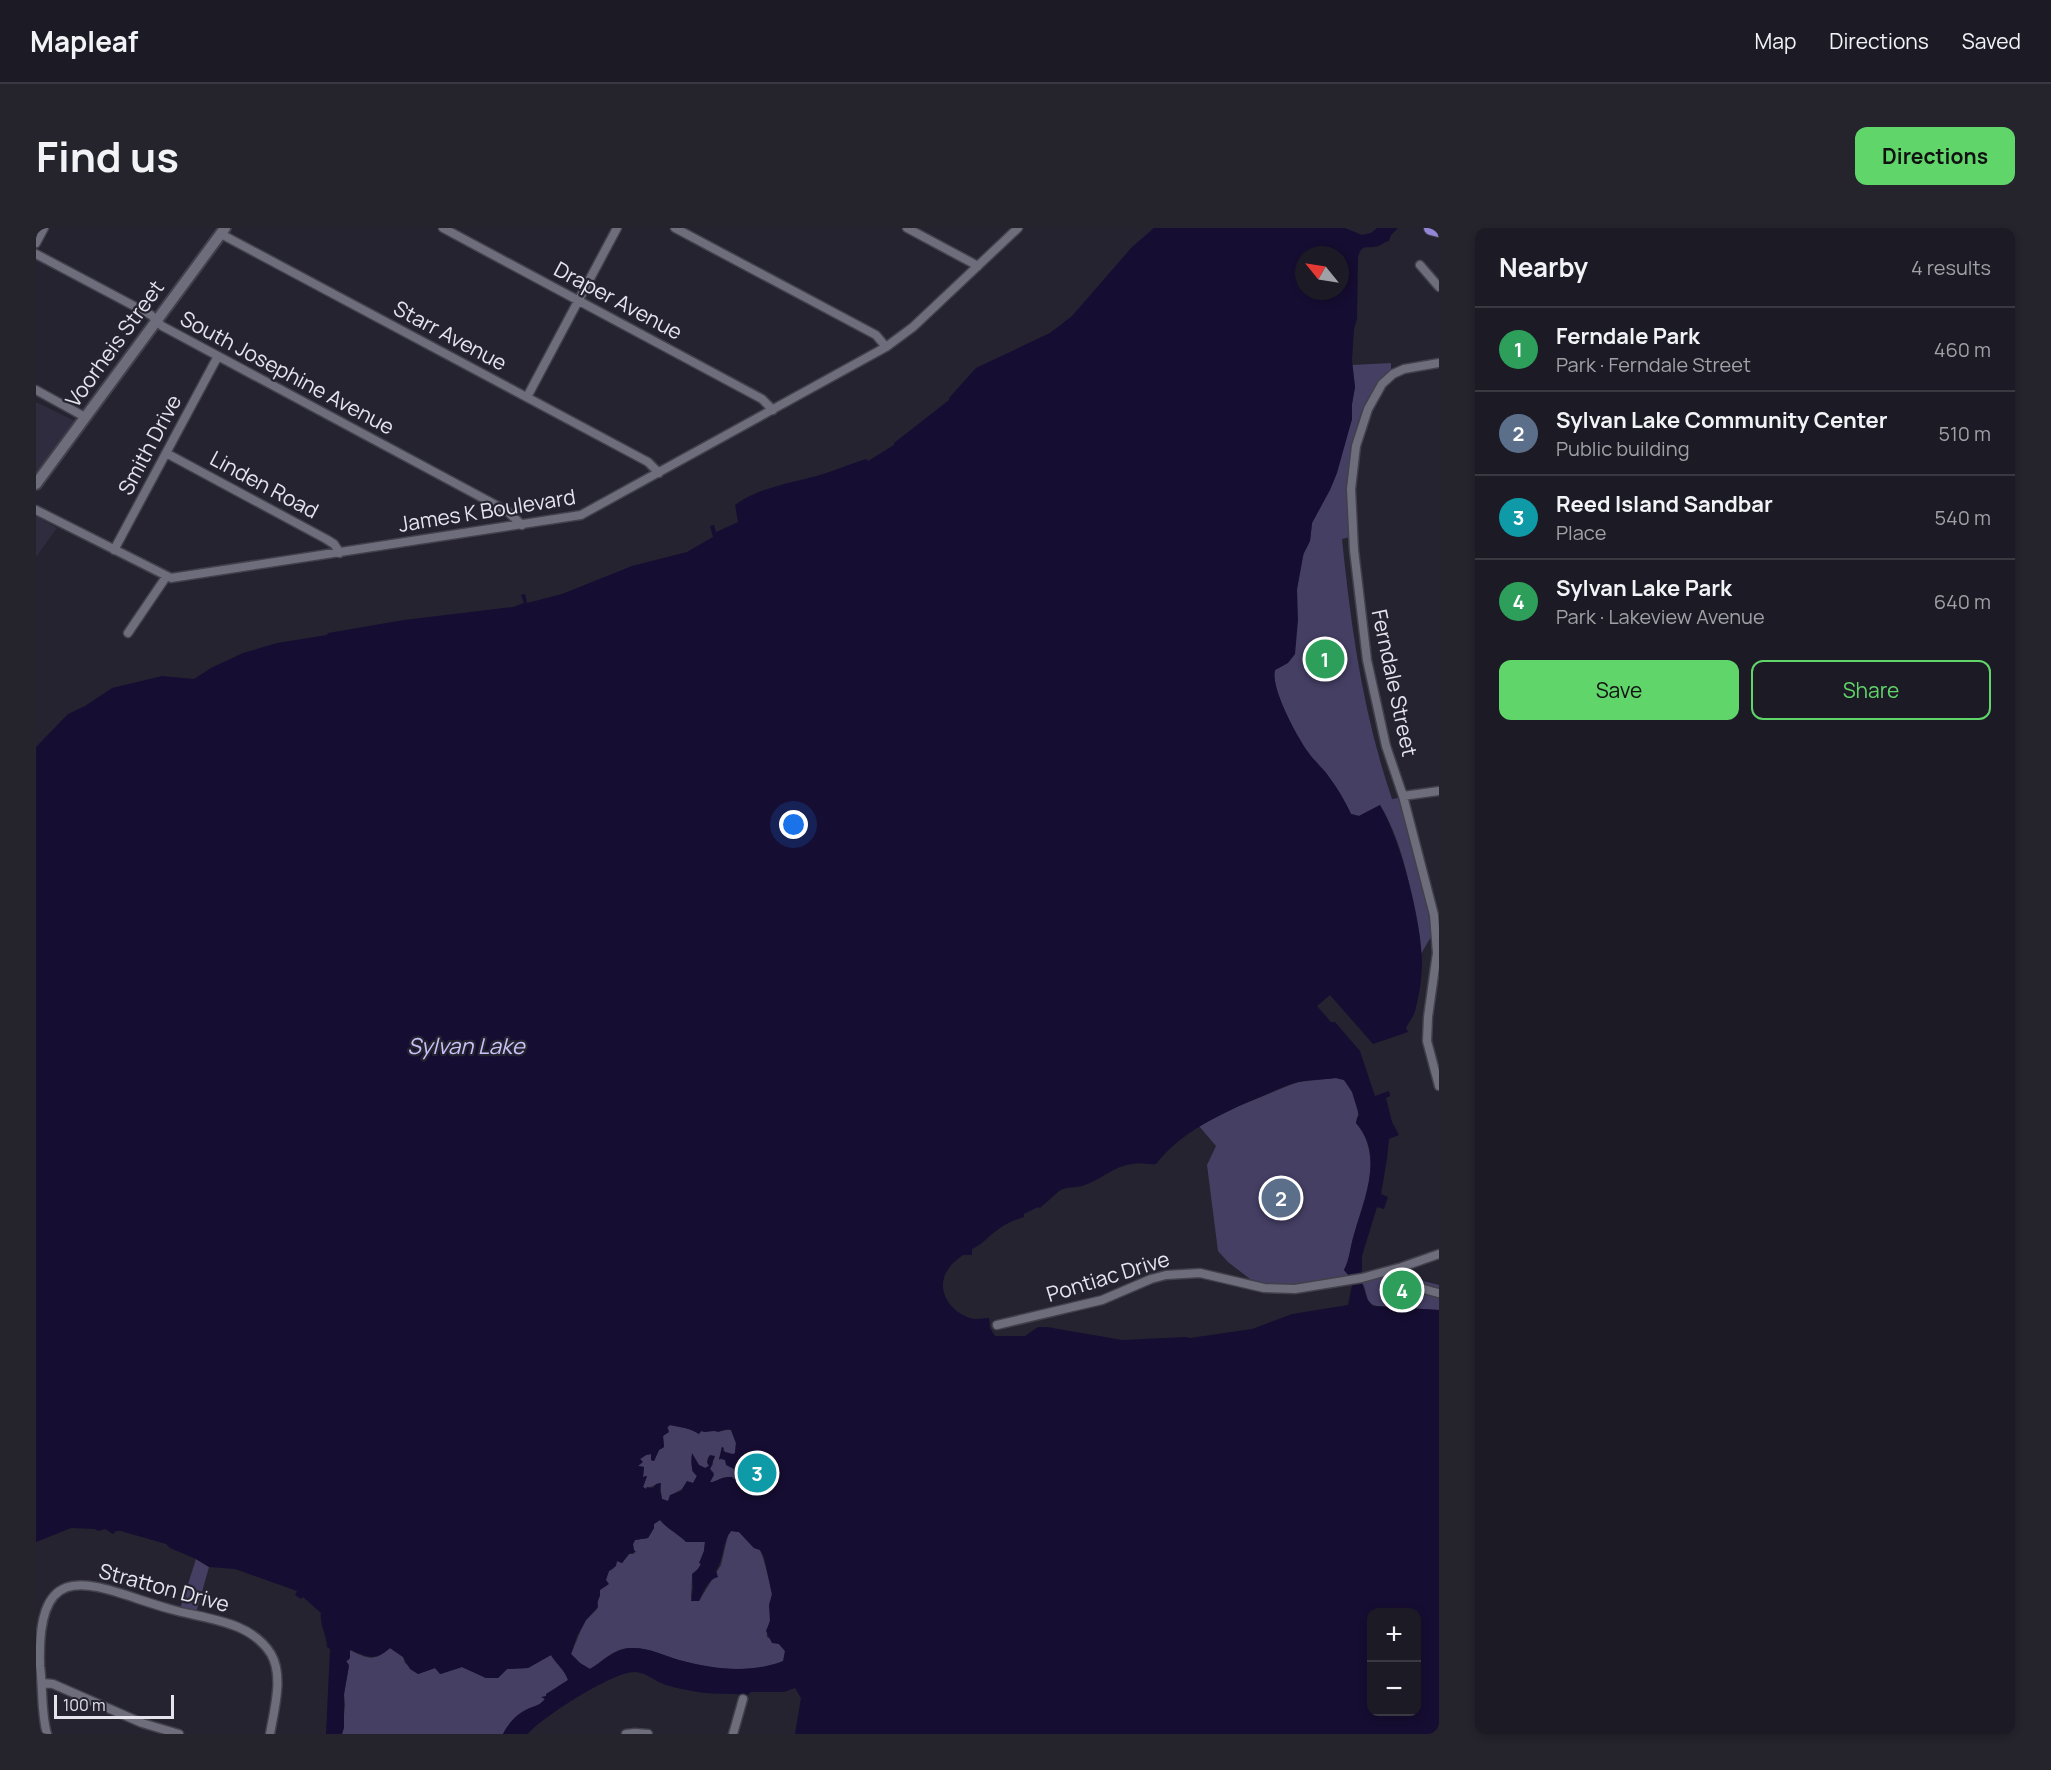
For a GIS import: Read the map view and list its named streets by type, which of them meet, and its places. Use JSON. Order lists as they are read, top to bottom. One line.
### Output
{"streets":{"street":["Draper Avenue","Starr Avenue","Voorheis Street","South Josephine Avenue","Smith Drive","Linden Road","James K Boulevard","Ferndale Street","Pontiac Drive","Stratton Drive"]},"crossings":[["Draper Avenue","James K Boulevard"],["Starr Avenue","Voorheis Street"],["Starr Avenue","James K Boulevard"],["Voorheis Street","South Josephine Avenue"],["South Josephine Avenue","Smith Drive"],["South Josephine Avenue","James K Boulevard"],["Smith Drive","Linden Road"],["Linden Road","James K Boulevard"]],"water":["Sylvan Lake"],"scale_bar":"100 m","north":"top left","page":{"header":"Mapleaf","nav":["Map","Directions","Saved"],"title":"Find us","buttons":["Directions",["Save","Share"]],"heading":["Nearby","4 results"],"list":[{"mark":"1","name":"Ferndale Park","note":"Park · Ferndale Street","value":"460 m"},{"mark":"2","name":"Sylvan Lake Community Center","note":"Public building","value":"510 m"},{"mark":"3","name":"Reed Island Sandbar","note":"Place","value":"540 m"},{"mark":"4","name":"Sylvan Lake Park","note":"Park · Lakeview Avenue","value":"640 m"}],"pins":["1","2","4","3"],"map_buttons":["+","−"],"scale":"100 m"}}
